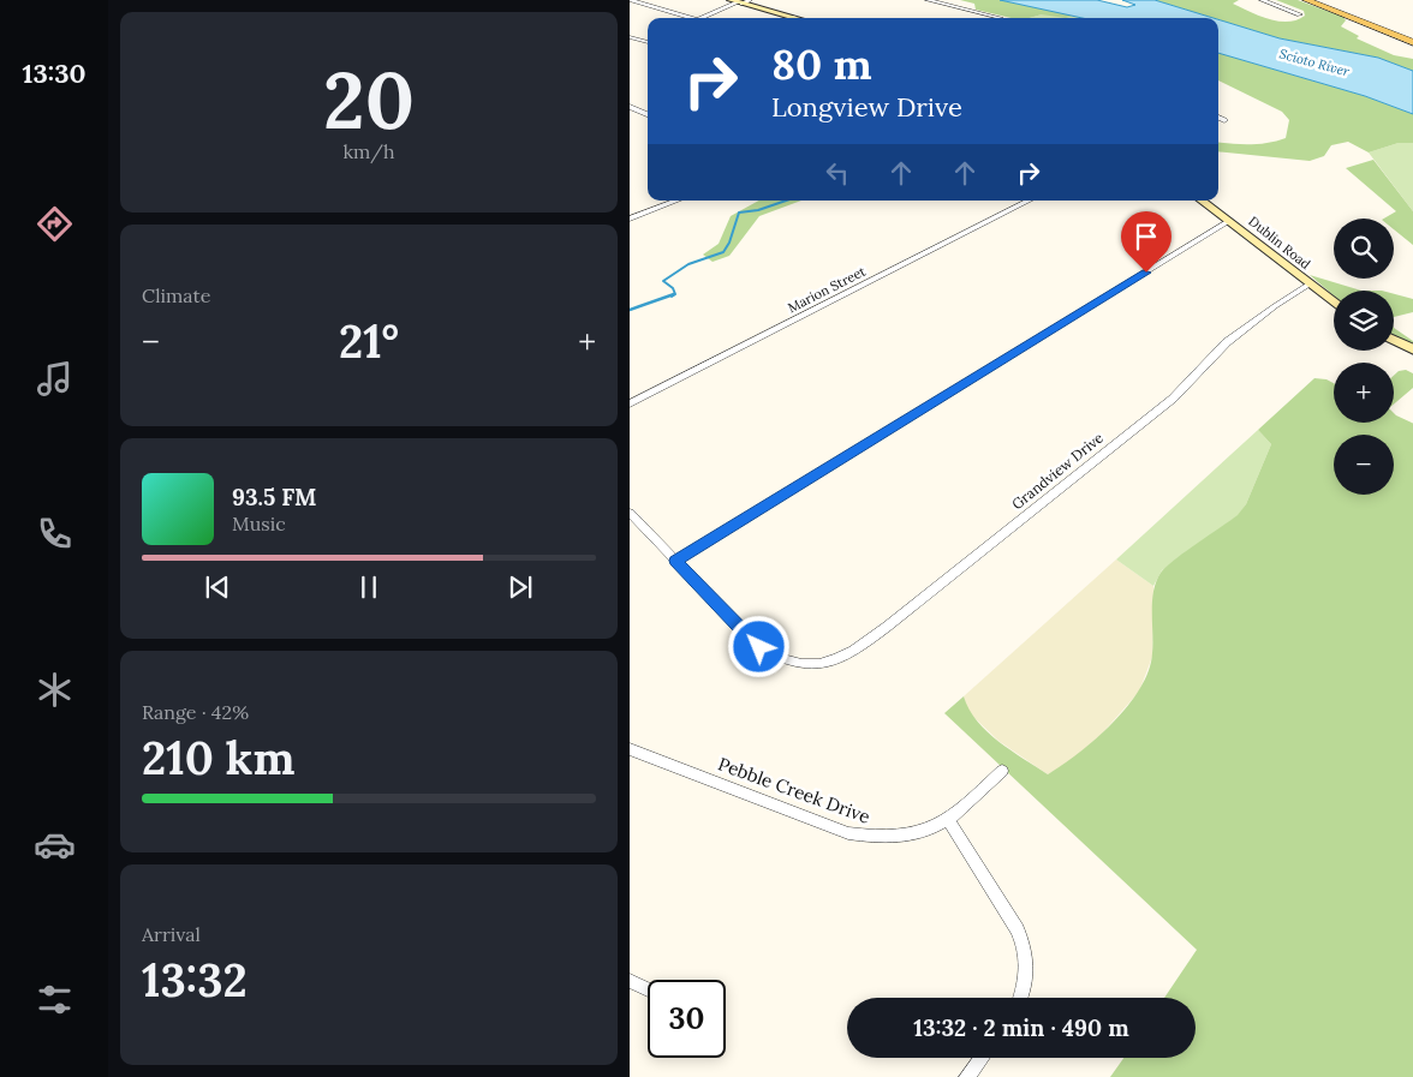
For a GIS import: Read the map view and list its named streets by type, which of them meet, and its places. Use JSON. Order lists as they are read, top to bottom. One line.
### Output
{"streets":{"main road":["Dublin Road"],"street":["Marion Street","Grandview Drive","Pebble Creek Drive"]},"crossings":[["Dublin Road","Grandview Drive"]],"water":["Scioto River"],"page":{"tabs":"13:30","tile":[["20","km/h"],"Climate",["Range · 42%","210 km"],["Arrival","13:32"]],"turn":["80 m","Longview Drive"],"map_buttons":["+","−"],"heat":["−","21°","+"],"song":["93.5 FM","Music"],"limit":"30","trip":"13:32 · 2 min · 490 m"}}
